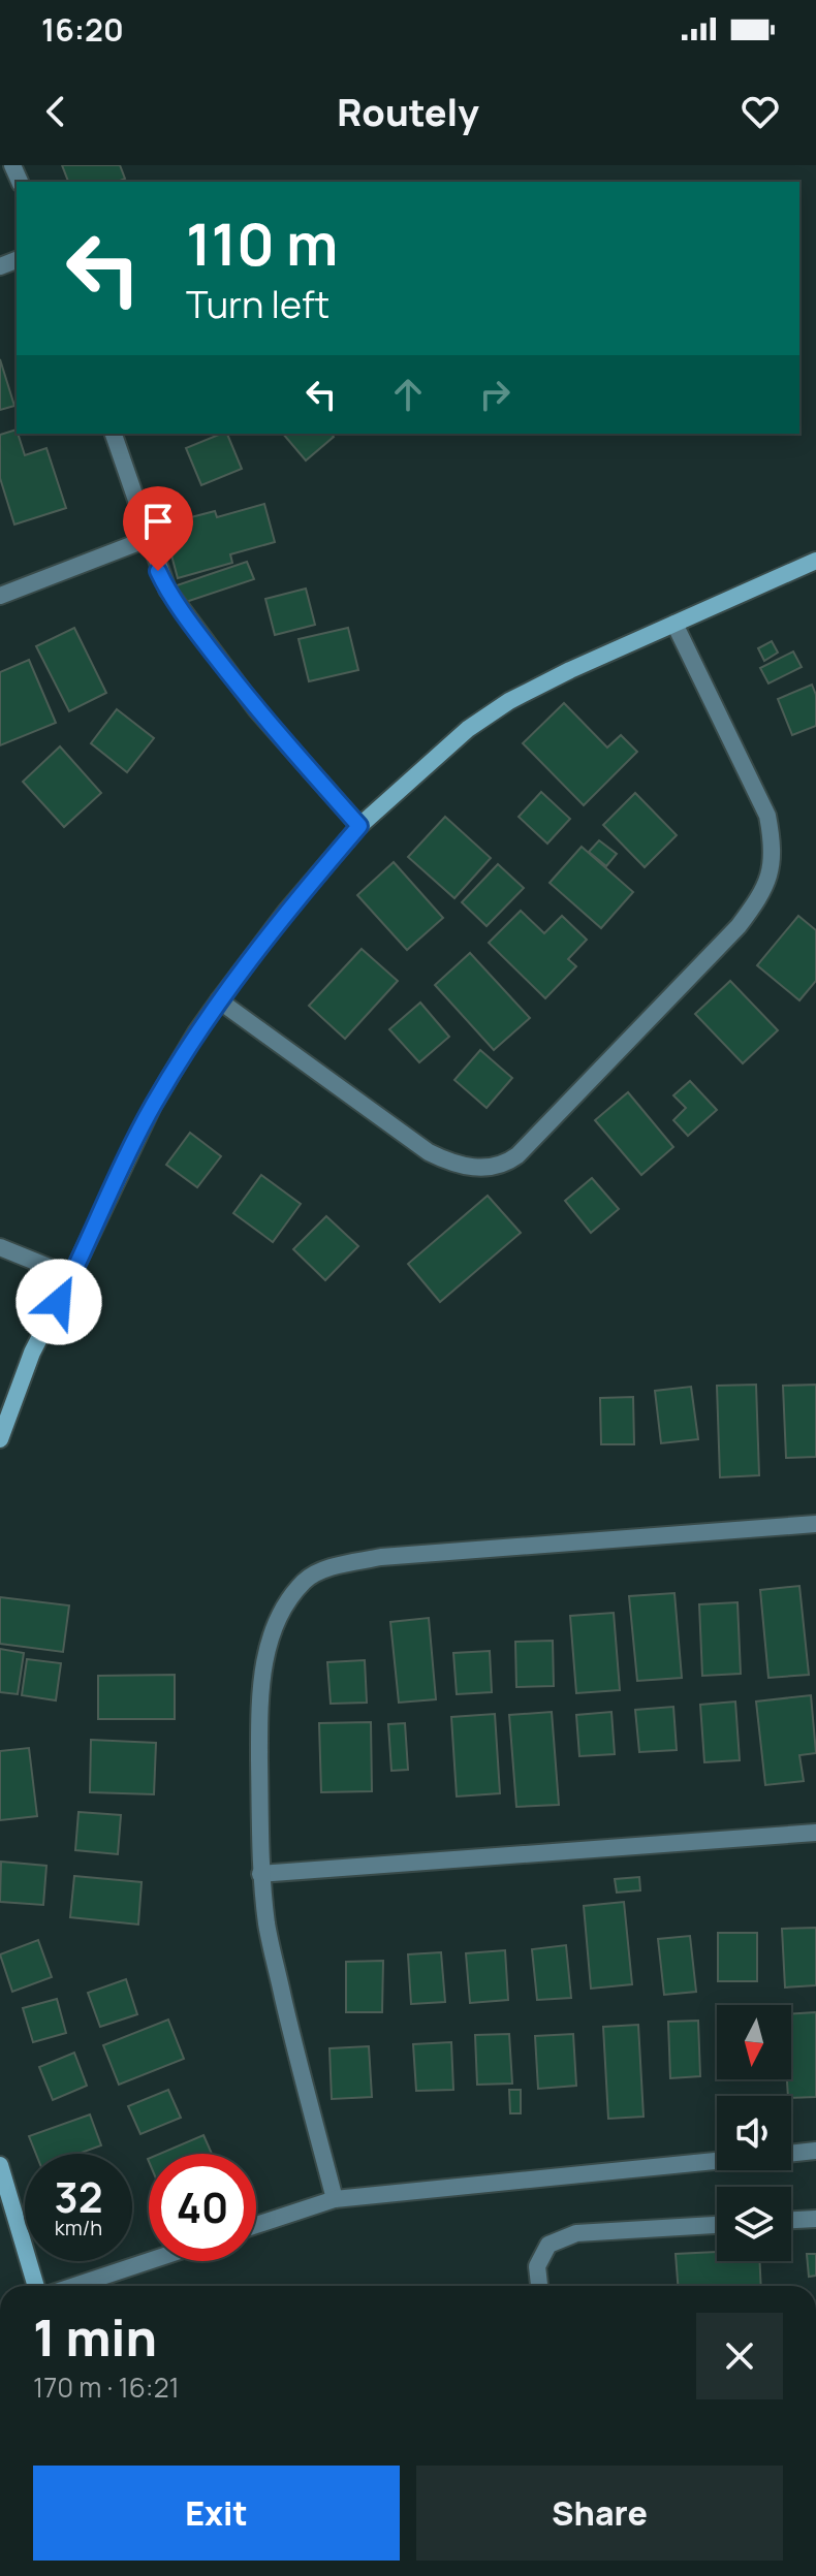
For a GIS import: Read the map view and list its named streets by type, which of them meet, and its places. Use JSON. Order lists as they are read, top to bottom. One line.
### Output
{"north":"bottom","page":{"status":"16:20","header":"Routely","turn":["110 m","Turn left"],"speed":"32 km/h","limit":"40","heading":["1 min","170 m · 16:21"],"buttons":["Exit","Share"]}}
